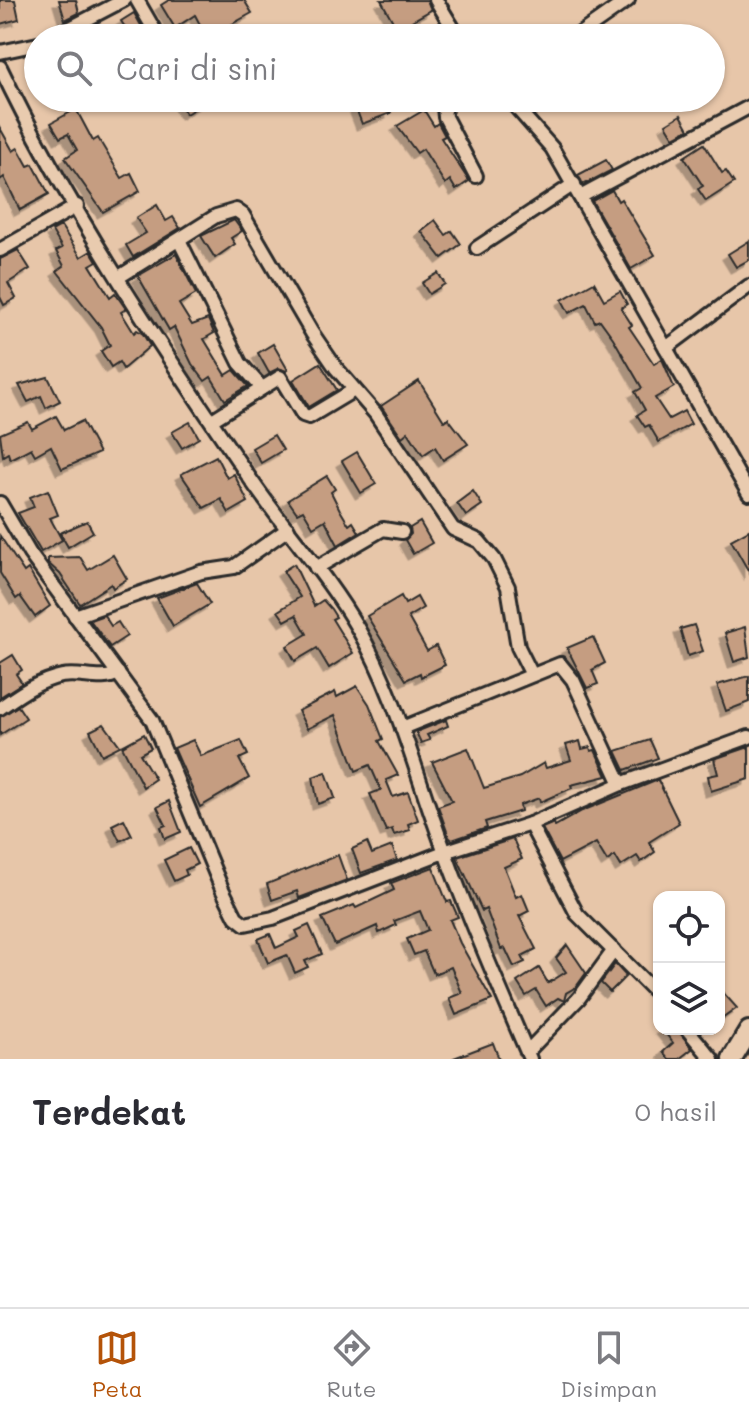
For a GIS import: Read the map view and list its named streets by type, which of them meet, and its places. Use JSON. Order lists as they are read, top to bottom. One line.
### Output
{"page":{"search":"Cari di sini","heading":["Terdekat","0 hasil"],"nav":["Peta","Rute","Disimpan"]}}
